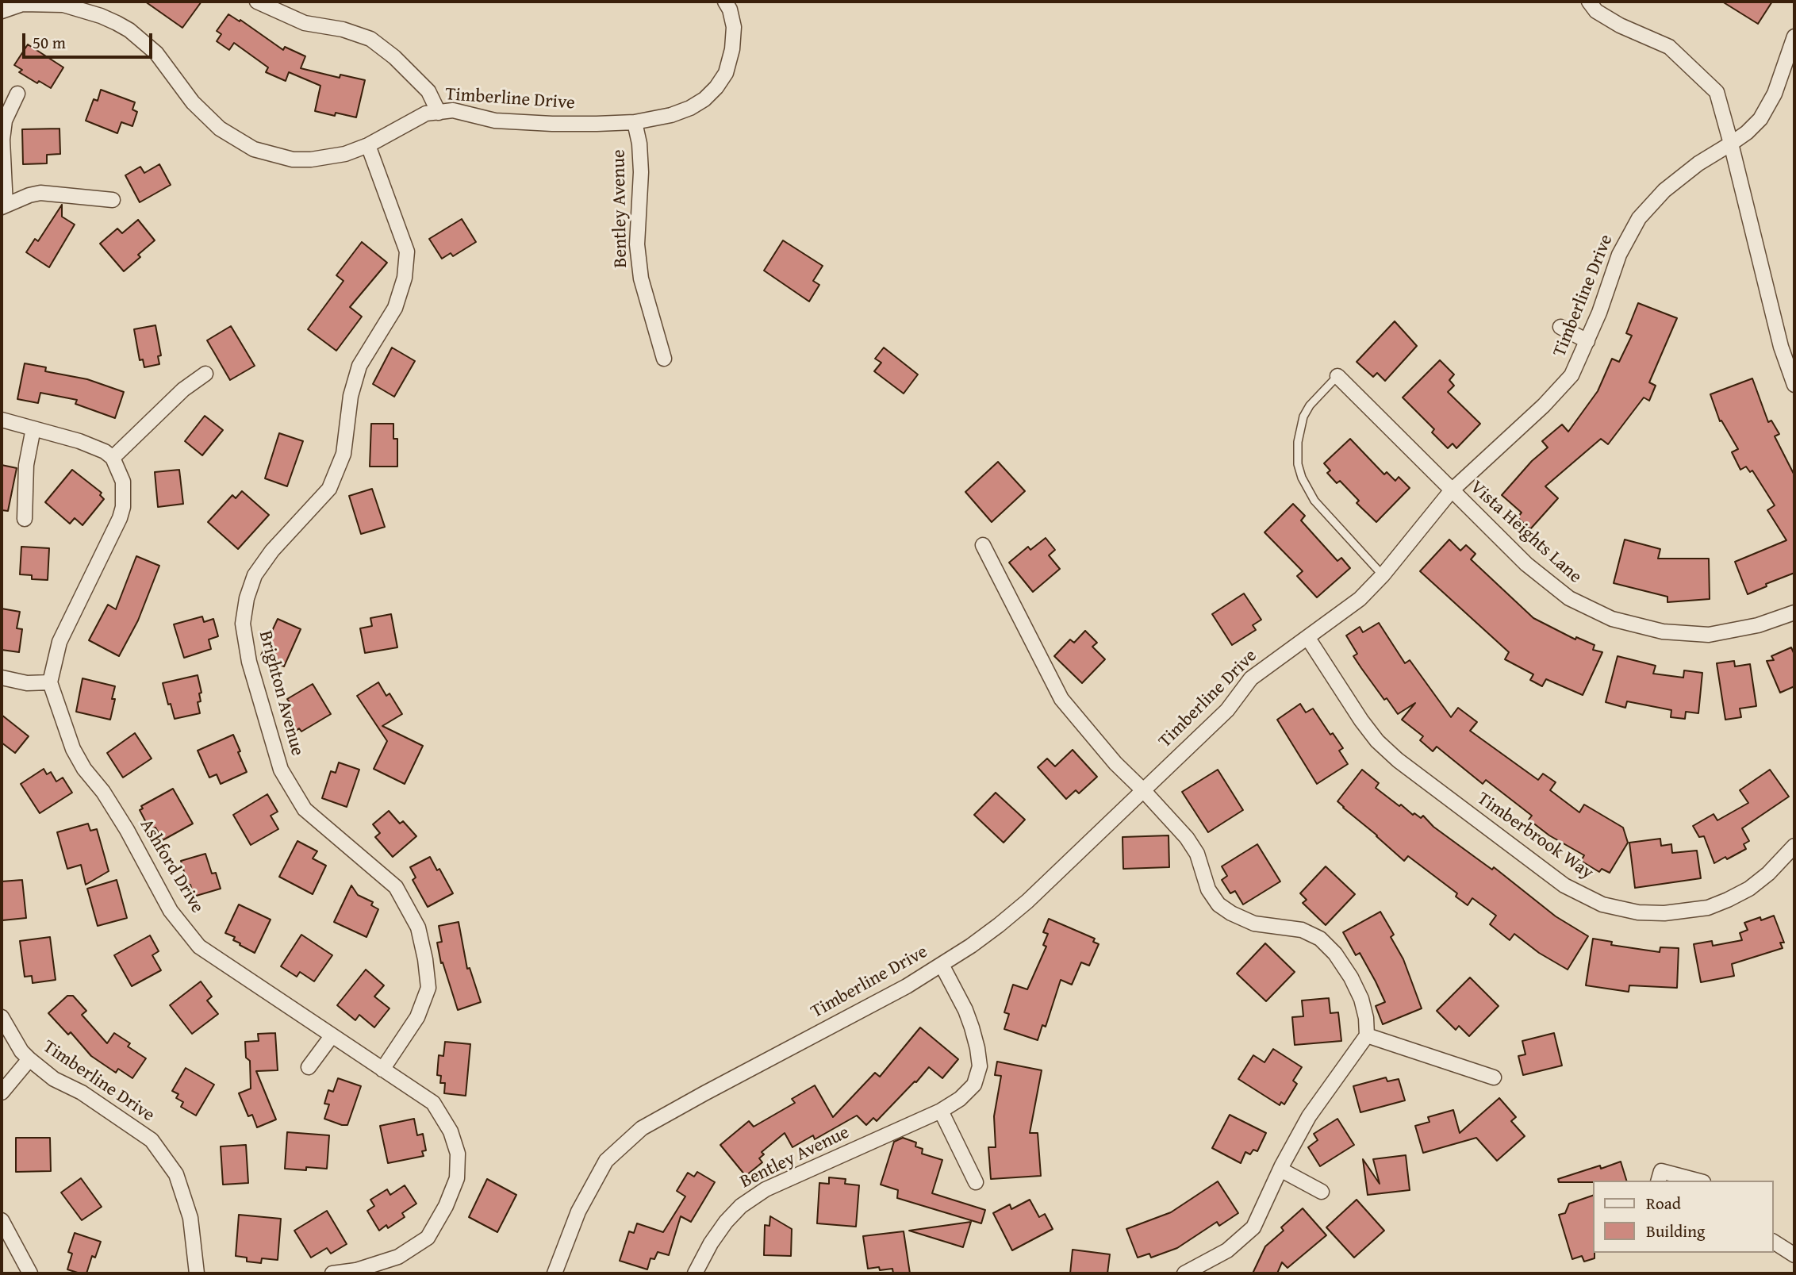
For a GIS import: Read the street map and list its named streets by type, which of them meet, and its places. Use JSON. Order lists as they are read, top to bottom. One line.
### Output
{"streets":{"street":["Timberline Drive","Bentley Avenue","Vista Heights Lane","Brighton Avenue","Timberbrook Way","Ashford Drive"]},"crossings":[["Timberline Drive","Bentley Avenue"],["Timberline Drive","Vista Heights Lane"],["Timberline Drive","Brighton Avenue"],["Timberline Drive","Timberbrook Way"],["Brighton Avenue","Ashford Drive"]],"legend":["Road","Building"],"scale_bar":"50 m"}
